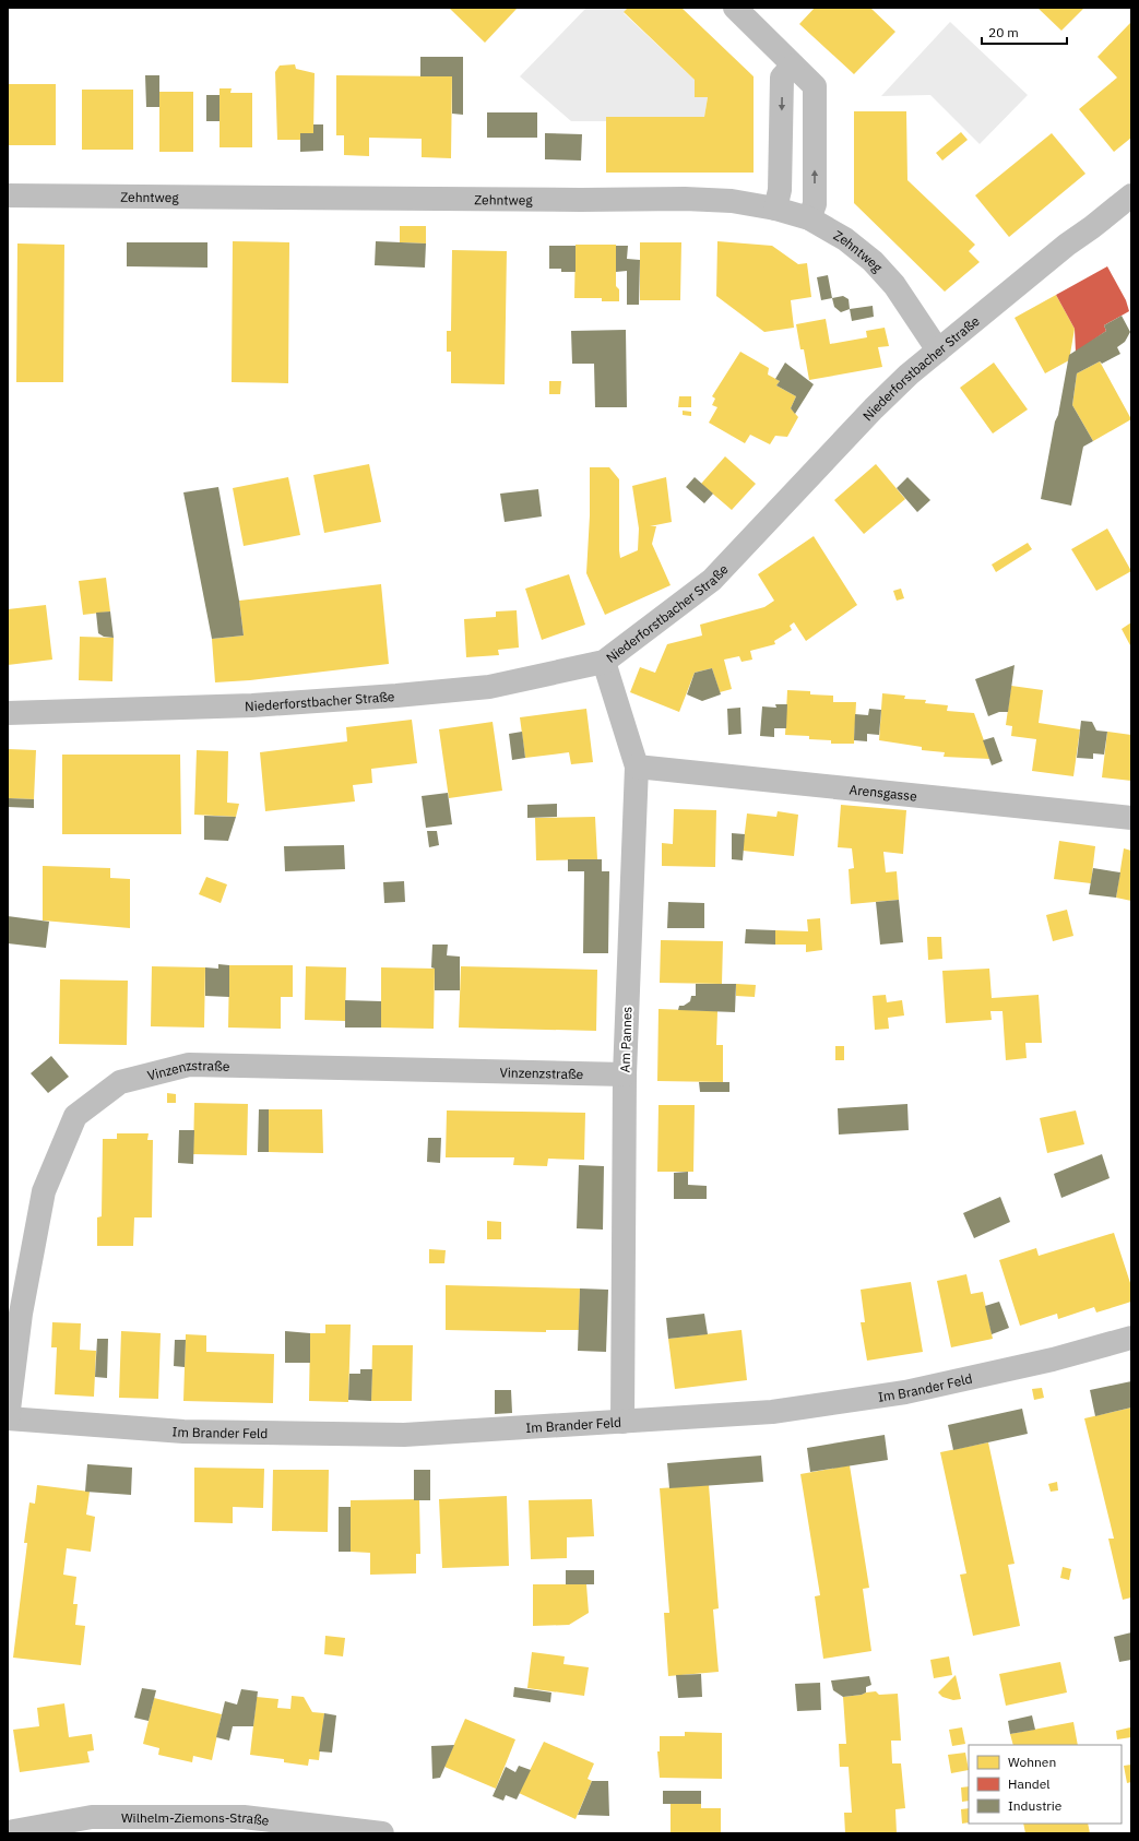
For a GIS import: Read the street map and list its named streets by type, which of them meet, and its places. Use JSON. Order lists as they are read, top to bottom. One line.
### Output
{"streets":{"street":["Zehntweg","Niederforstbacher Straße","Arensgasse","Am Pannes","Vinzenzstraße","Im Brander Feld","Wilhelm-Ziemons-Straße"]},"crossings":[["Zehntweg","Niederforstbacher Straße"],["Niederforstbacher Straße","Am Pannes"],["Arensgasse","Am Pannes"],["Am Pannes","Vinzenzstraße"],["Am Pannes","Im Brander Feld"],["Vinzenzstraße","Im Brander Feld"]],"legend":["Wohnen","Handel","Industrie"],"scale_bar":"20 m"}
